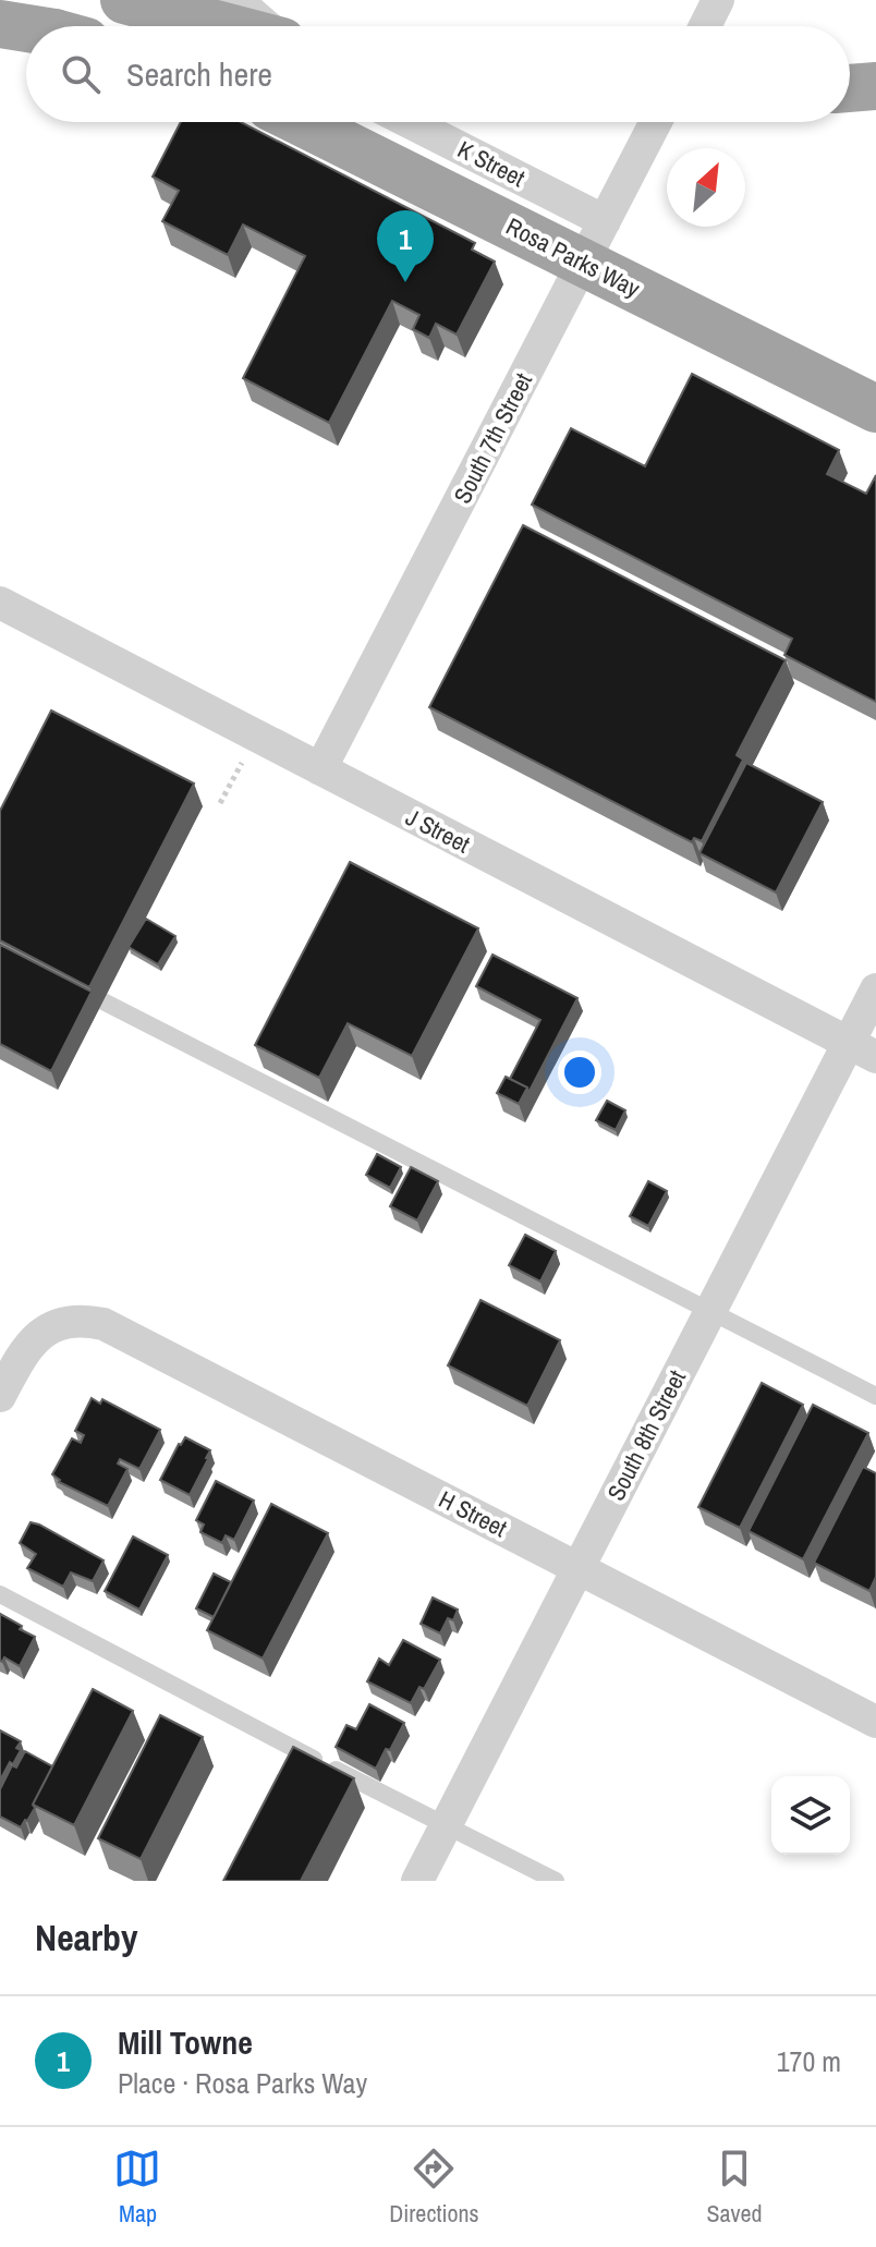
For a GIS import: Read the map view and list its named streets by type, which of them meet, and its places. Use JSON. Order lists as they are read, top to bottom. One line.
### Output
{"streets":{"highway":["Rosa Parks Way"],"street":["K Street","South 7th Street","J Street","South 8th Street","H Street"]},"crossings":[["K Street","South 7th Street"],["South 7th Street","J Street"],["J Street","South 8th Street"],["South 8th Street","H Street"]],"north":"top right","page":{"search":"Search here","pins":"1","heading":"Nearby","list":[{"mark":"1","name":"Mill Towne","note":"Place · Rosa Parks Way","value":"170 m"}],"nav":["Map","Directions","Saved"]}}
